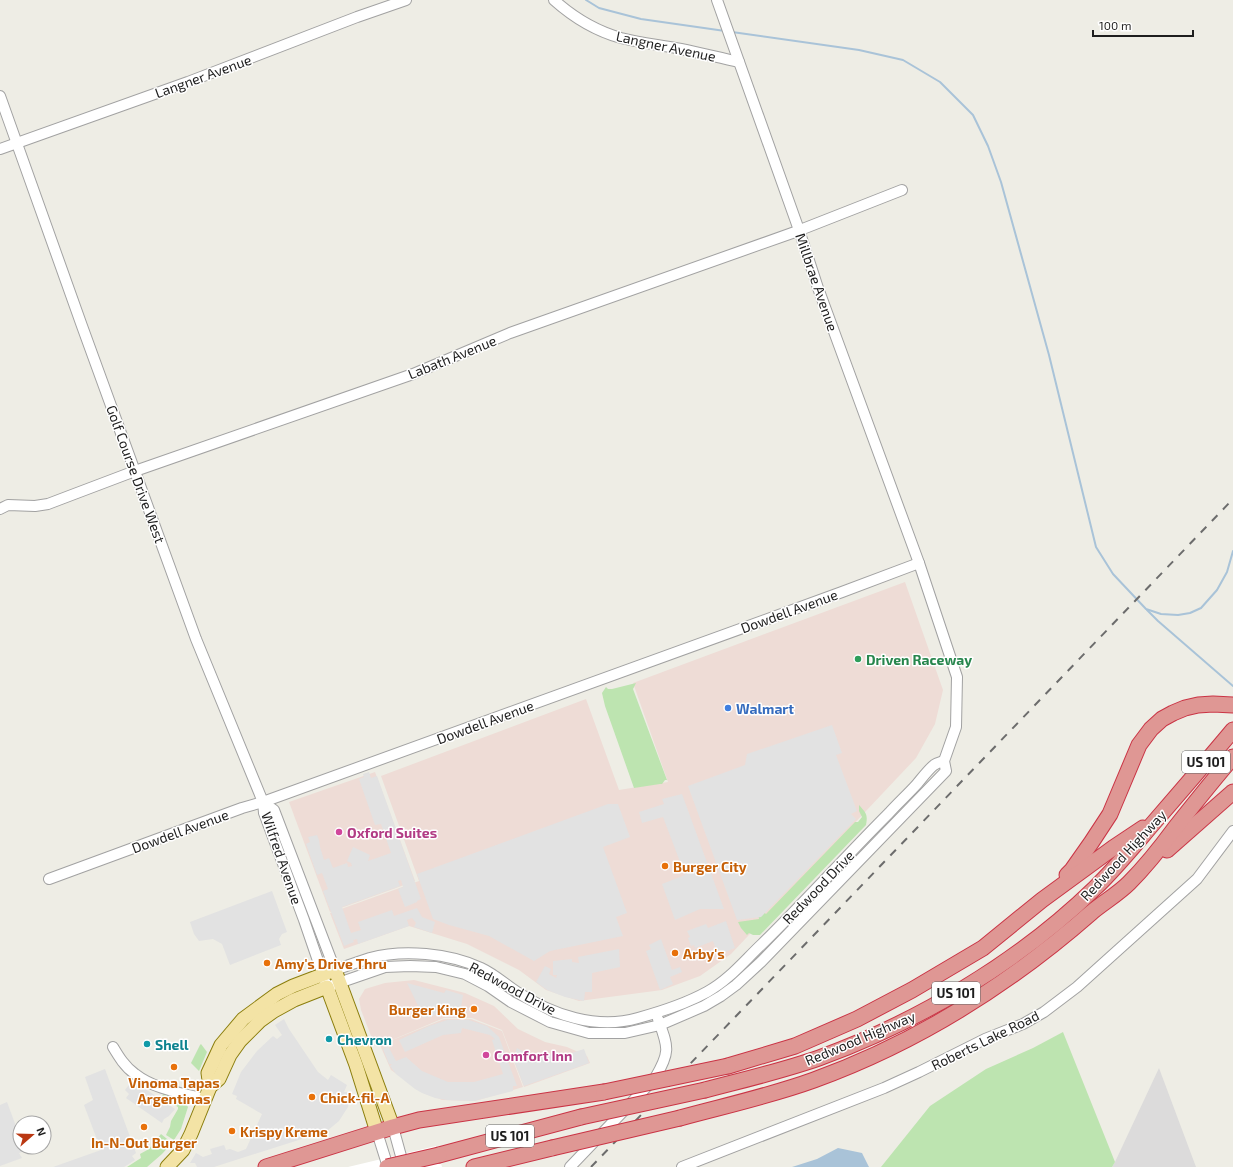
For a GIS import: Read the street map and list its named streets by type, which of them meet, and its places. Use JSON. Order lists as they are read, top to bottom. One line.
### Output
{"streets":{"highway":["US 101","Redwood Highway"],"main road":["Redwood Drive"],"street":["Langner Avenue","Millbrae Avenue","Labath Avenue","Golf Course Drive West","Dowdell Avenue","Wilfred Avenue","Roberts Lake Road"]},"crossings":[["Langner Avenue","Millbrae Avenue"],["Langner Avenue","Golf Course Drive West"],["Millbrae Avenue","Labath Avenue"],["Millbrae Avenue","Dowdell Avenue"],["Millbrae Avenue","Redwood Drive"],["Labath Avenue","Golf Course Drive West"],["Golf Course Drive West","Dowdell Avenue"],["Golf Course Drive West","Wilfred Avenue"],["Dowdell Avenue","Wilfred Avenue"],["Dowdell Avenue","Redwood Drive"],["Wilfred Avenue","Redwood Drive"]],"places":["Driven Raceway","Walmart","Oxford Suites","Burger City","Arby's","Amy's Drive Thru","Burger King","Chevron","Shell","Comfort Inn","Vinoma Tapas Argentinas","Chick-fil-A","In-N-Out Burger","Krispy Kreme"],"scale_bar":"100 m","north":"right"}
